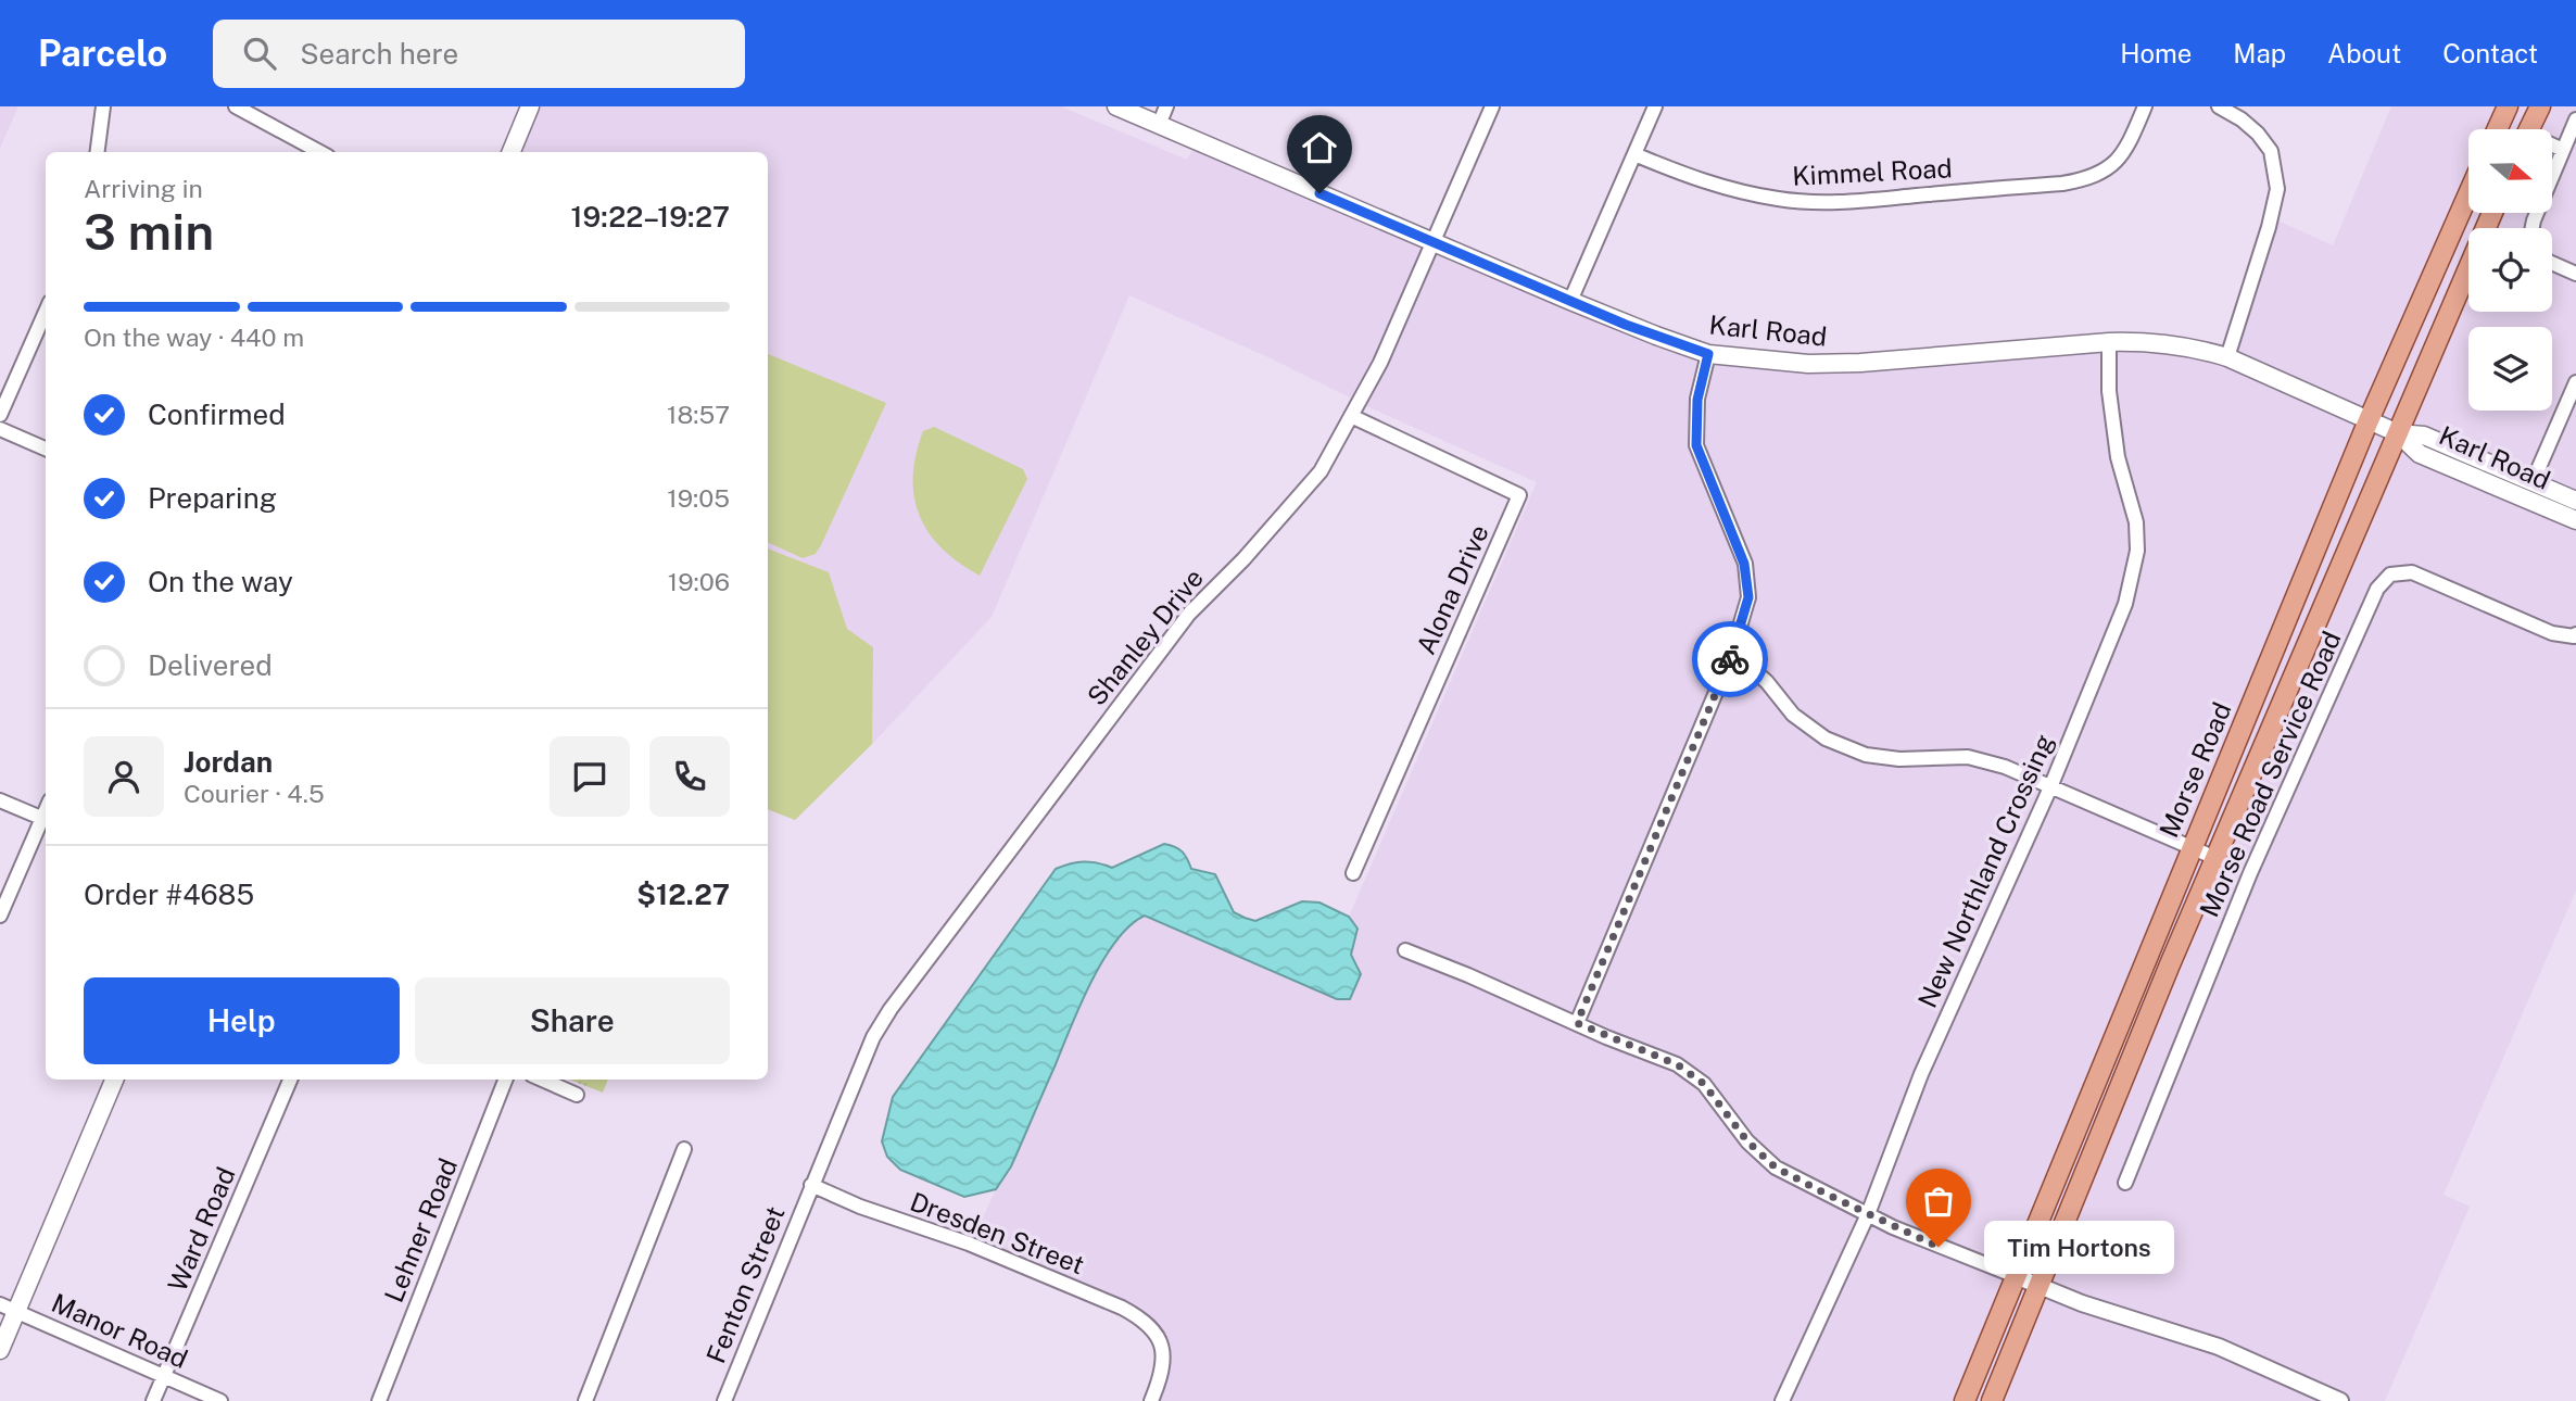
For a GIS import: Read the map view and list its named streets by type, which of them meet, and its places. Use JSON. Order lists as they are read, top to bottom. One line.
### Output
{"streets":{"main road":["Karl Road","Morse Road"],"street":["Kimmel Road","Alona Drive","Shanley Drive","Morse Road Service Road","New Northland Crossing","Ward Road","Lehner Road","Dresden Street","Fenton Street","Manor Road"]},"crossings":[["Karl Road","Shanley Drive"],["Karl Road","Morse Road"],["Karl Road","New Northland Crossing"],["Alona Drive","Shanley Drive"],["Shanley Drive","Dresden Street"],["Shanley Drive","Fenton Street"],["Ward Road","Manor Road"],["Dresden Street","Fenton Street"]],"places":["Tim Hortons"],"north":"right","page":{"header":"Parcelo","search":"Search here","nav":["Home","Map","About","Contact"],"heading":["3 min","Arriving in","19:22–19:27"],"panel":["Jordan","Courier · 4.5","Order #4685","$12.27"],"bar":"On the way · 440 m","list":[["Confirmed","18:57"],["Preparing","19:05"],["On the way","19:06"],"Delivered"],"buttons":["Help","Share"],"bubble":"Tim Hortons"}}
